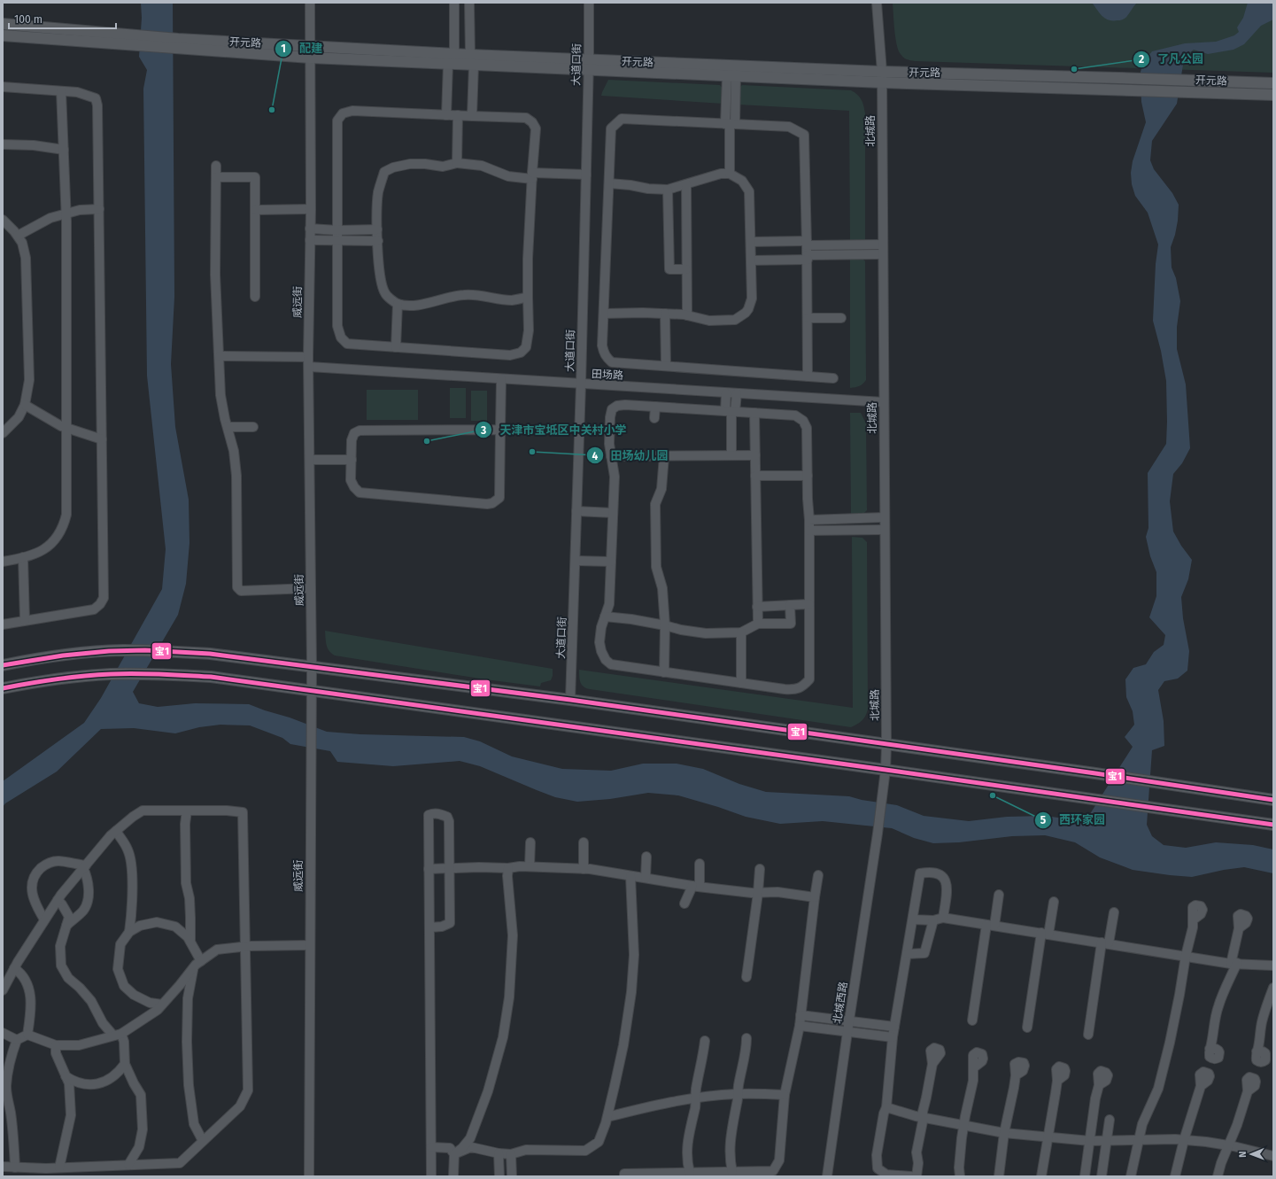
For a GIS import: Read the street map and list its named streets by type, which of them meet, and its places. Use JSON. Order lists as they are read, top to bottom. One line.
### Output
{"streets":{"main road":["开元路"],"street":["大道口街","北城路","威远街","田场路","北城西路"]},"crossings":[["开元路","大道口街"],["开元路","北城路"],["开元路","威远街"],["大道口街","田场路"],["北城路","田场路"],["北城路","北城西路"],["威远街","田场路"]],"places":["了凡公园","配建","天津市宝坻区中关村小学","田场幼儿园","西环家园"],"lines":["transit line 宝1"],"scale_bar":"100 m","north":"left"}
